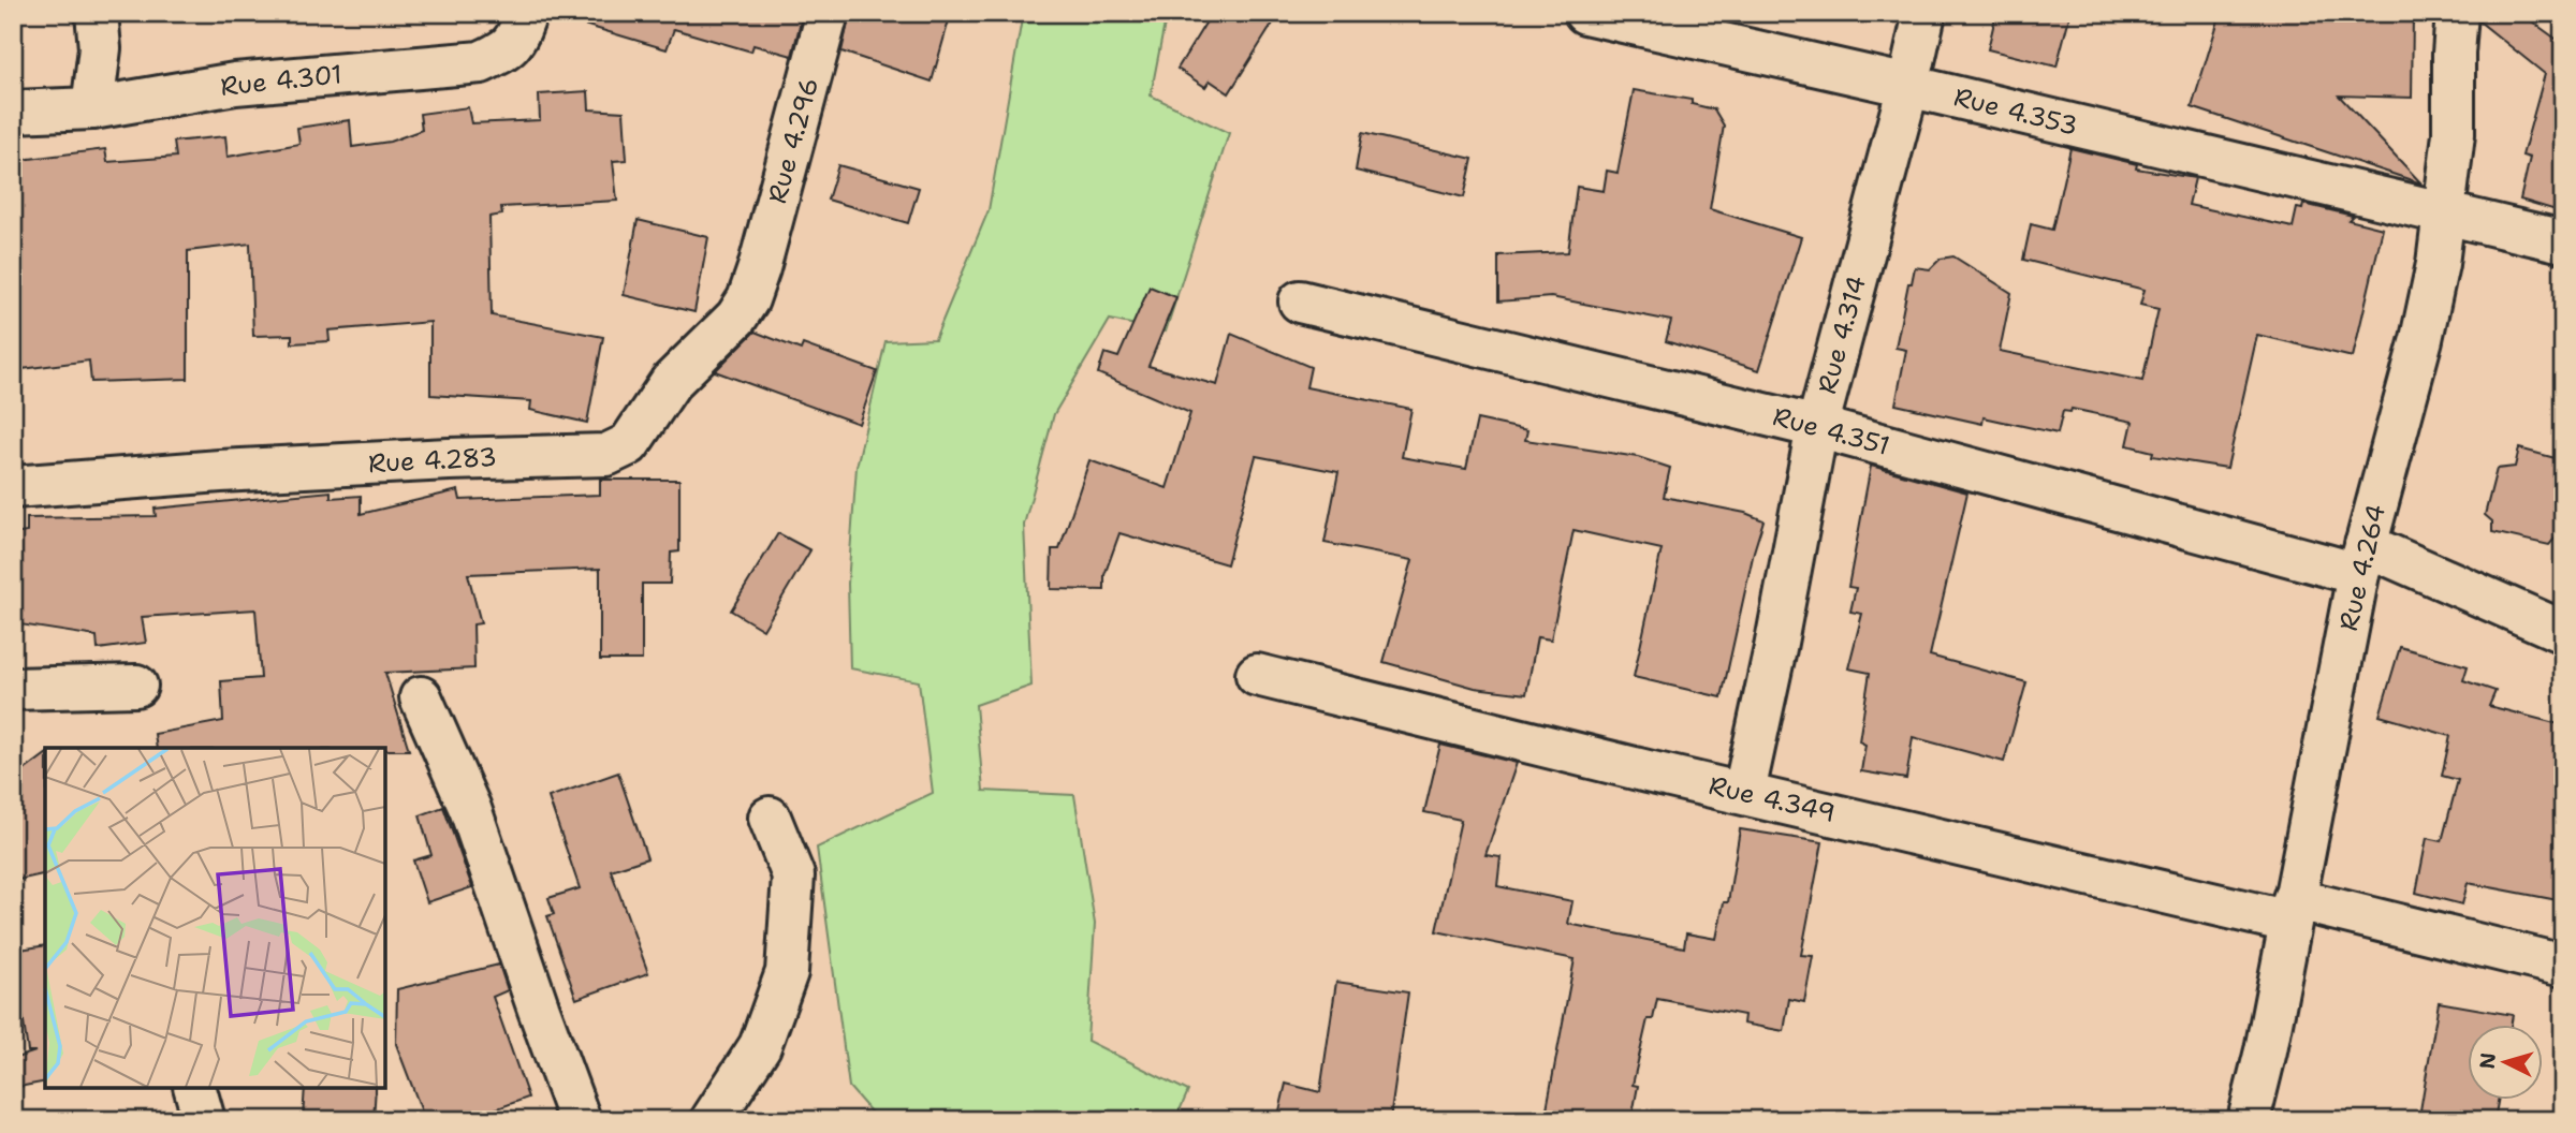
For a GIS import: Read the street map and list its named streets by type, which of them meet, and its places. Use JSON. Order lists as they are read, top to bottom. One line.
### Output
{"streets":{"street":["Rue 4.301","Rue 4.353","Rue 4.296","Rue 4.314","Rue 4.351","Rue 4.283","Rue 4.264","Rue 4.349"]},"crossings":[["Rue 4.353","Rue 4.314"],["Rue 4.353","Rue 4.264"],["Rue 4.296","Rue 4.283"],["Rue 4.314","Rue 4.351"],["Rue 4.314","Rue 4.349"],["Rue 4.351","Rue 4.264"],["Rue 4.264","Rue 4.349"]],"north":"left"}
